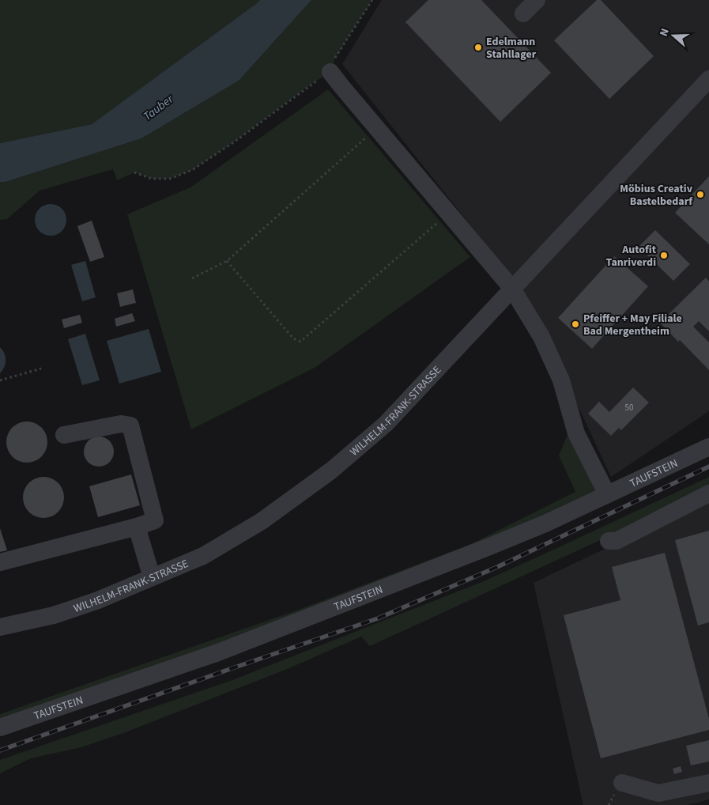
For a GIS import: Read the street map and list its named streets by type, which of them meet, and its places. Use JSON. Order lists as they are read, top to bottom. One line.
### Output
{"streets":{"street":["WILHELM-FRANK-STRASSE","TAUFSTEIN"]},"water":["Tauber"],"places":["Edelmann Stahllager","Möbius Creativ Bastelbedarf","Autofit Tanriverdi","Pfeiffer + May Filiale Bad Mergentheim"],"house_numbers":["50"],"north":"left"}
